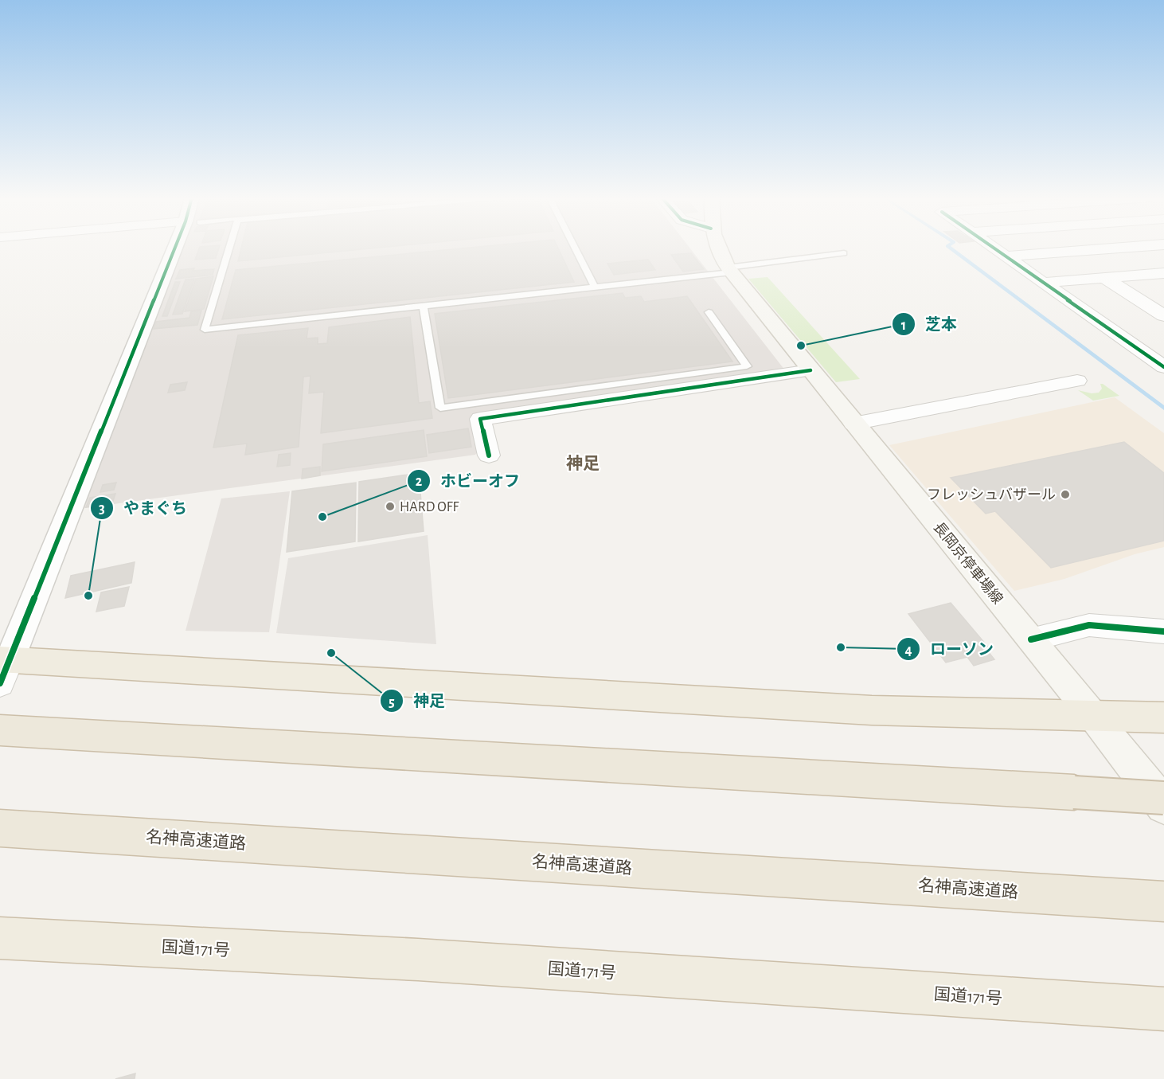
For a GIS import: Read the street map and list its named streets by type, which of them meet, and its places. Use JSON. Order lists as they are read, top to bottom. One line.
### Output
{"streets":{"highway":["名神高速道路","国道171号"],"main road":["長岡京停車場線"]},"districts":["神足"],"places":["芝本","フレッシュバザール","HARD OFF","ホビーオフ","やまぐち","ローソン","神足"]}
